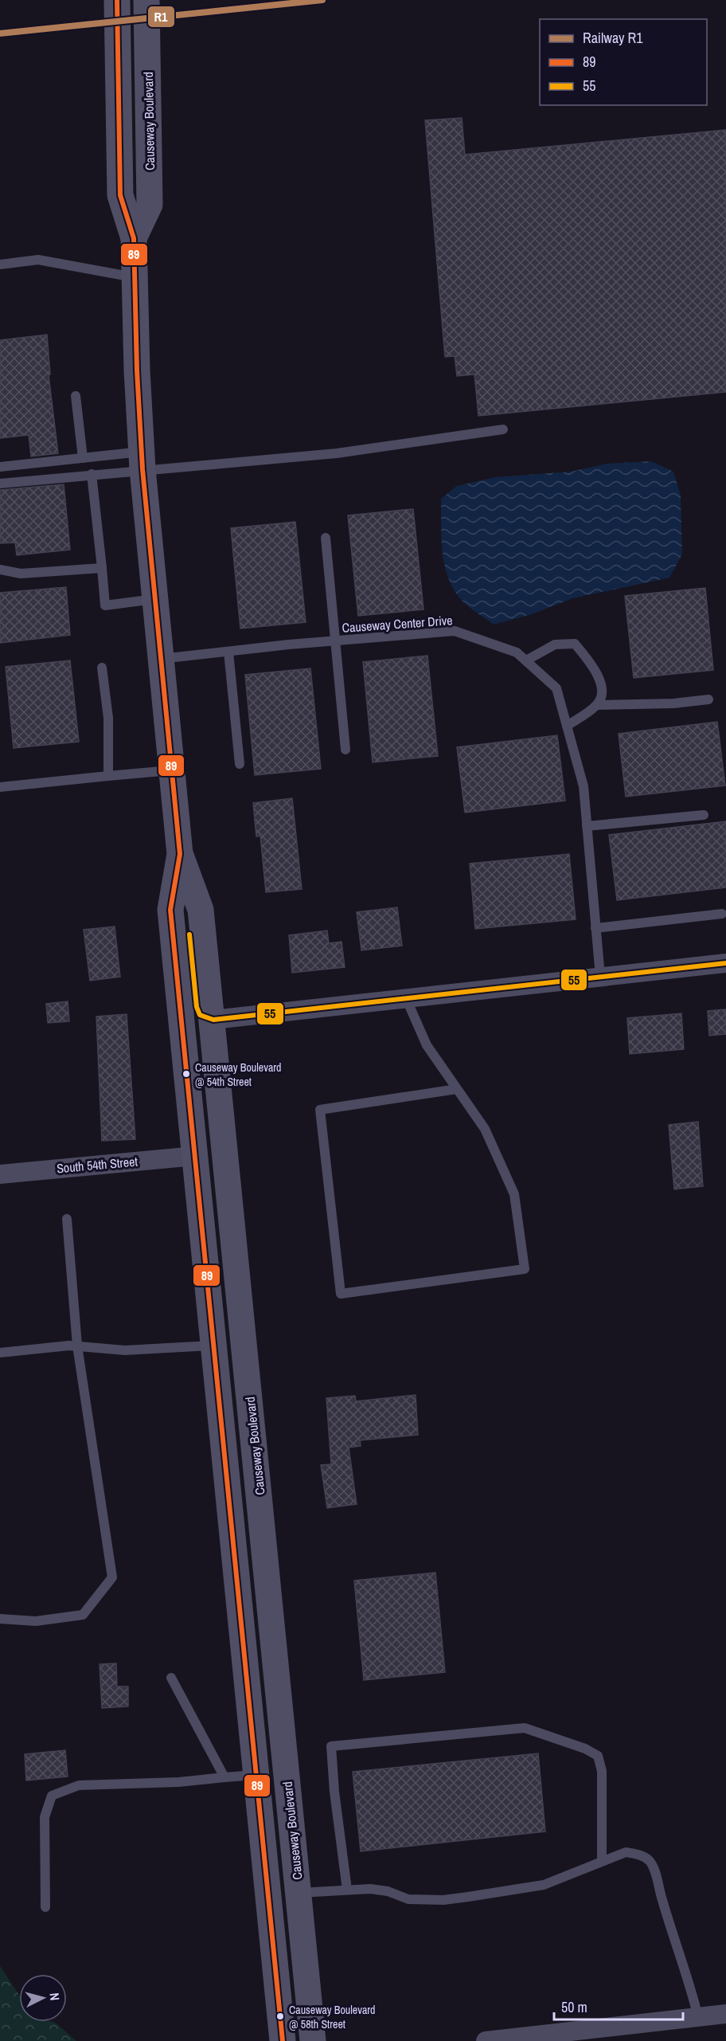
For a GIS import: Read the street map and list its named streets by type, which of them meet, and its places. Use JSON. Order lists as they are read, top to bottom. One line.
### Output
{"streets":{"main road":["Causeway Boulevard"],"street":["South 54th Street"],"lane":["Causeway Center Drive"]},"crossings":[["Causeway Boulevard","Causeway Center Drive"],["Causeway Boulevard","South 54th Street"]],"places":["Causeway Boulevard @ 54th Street","Causeway Boulevard @ 58th Street"],"lines":["rail line R1","transit line 89","transit line 55"],"legend":["Railway R1","89","55"],"scale_bar":"50 m","north":"right"}
